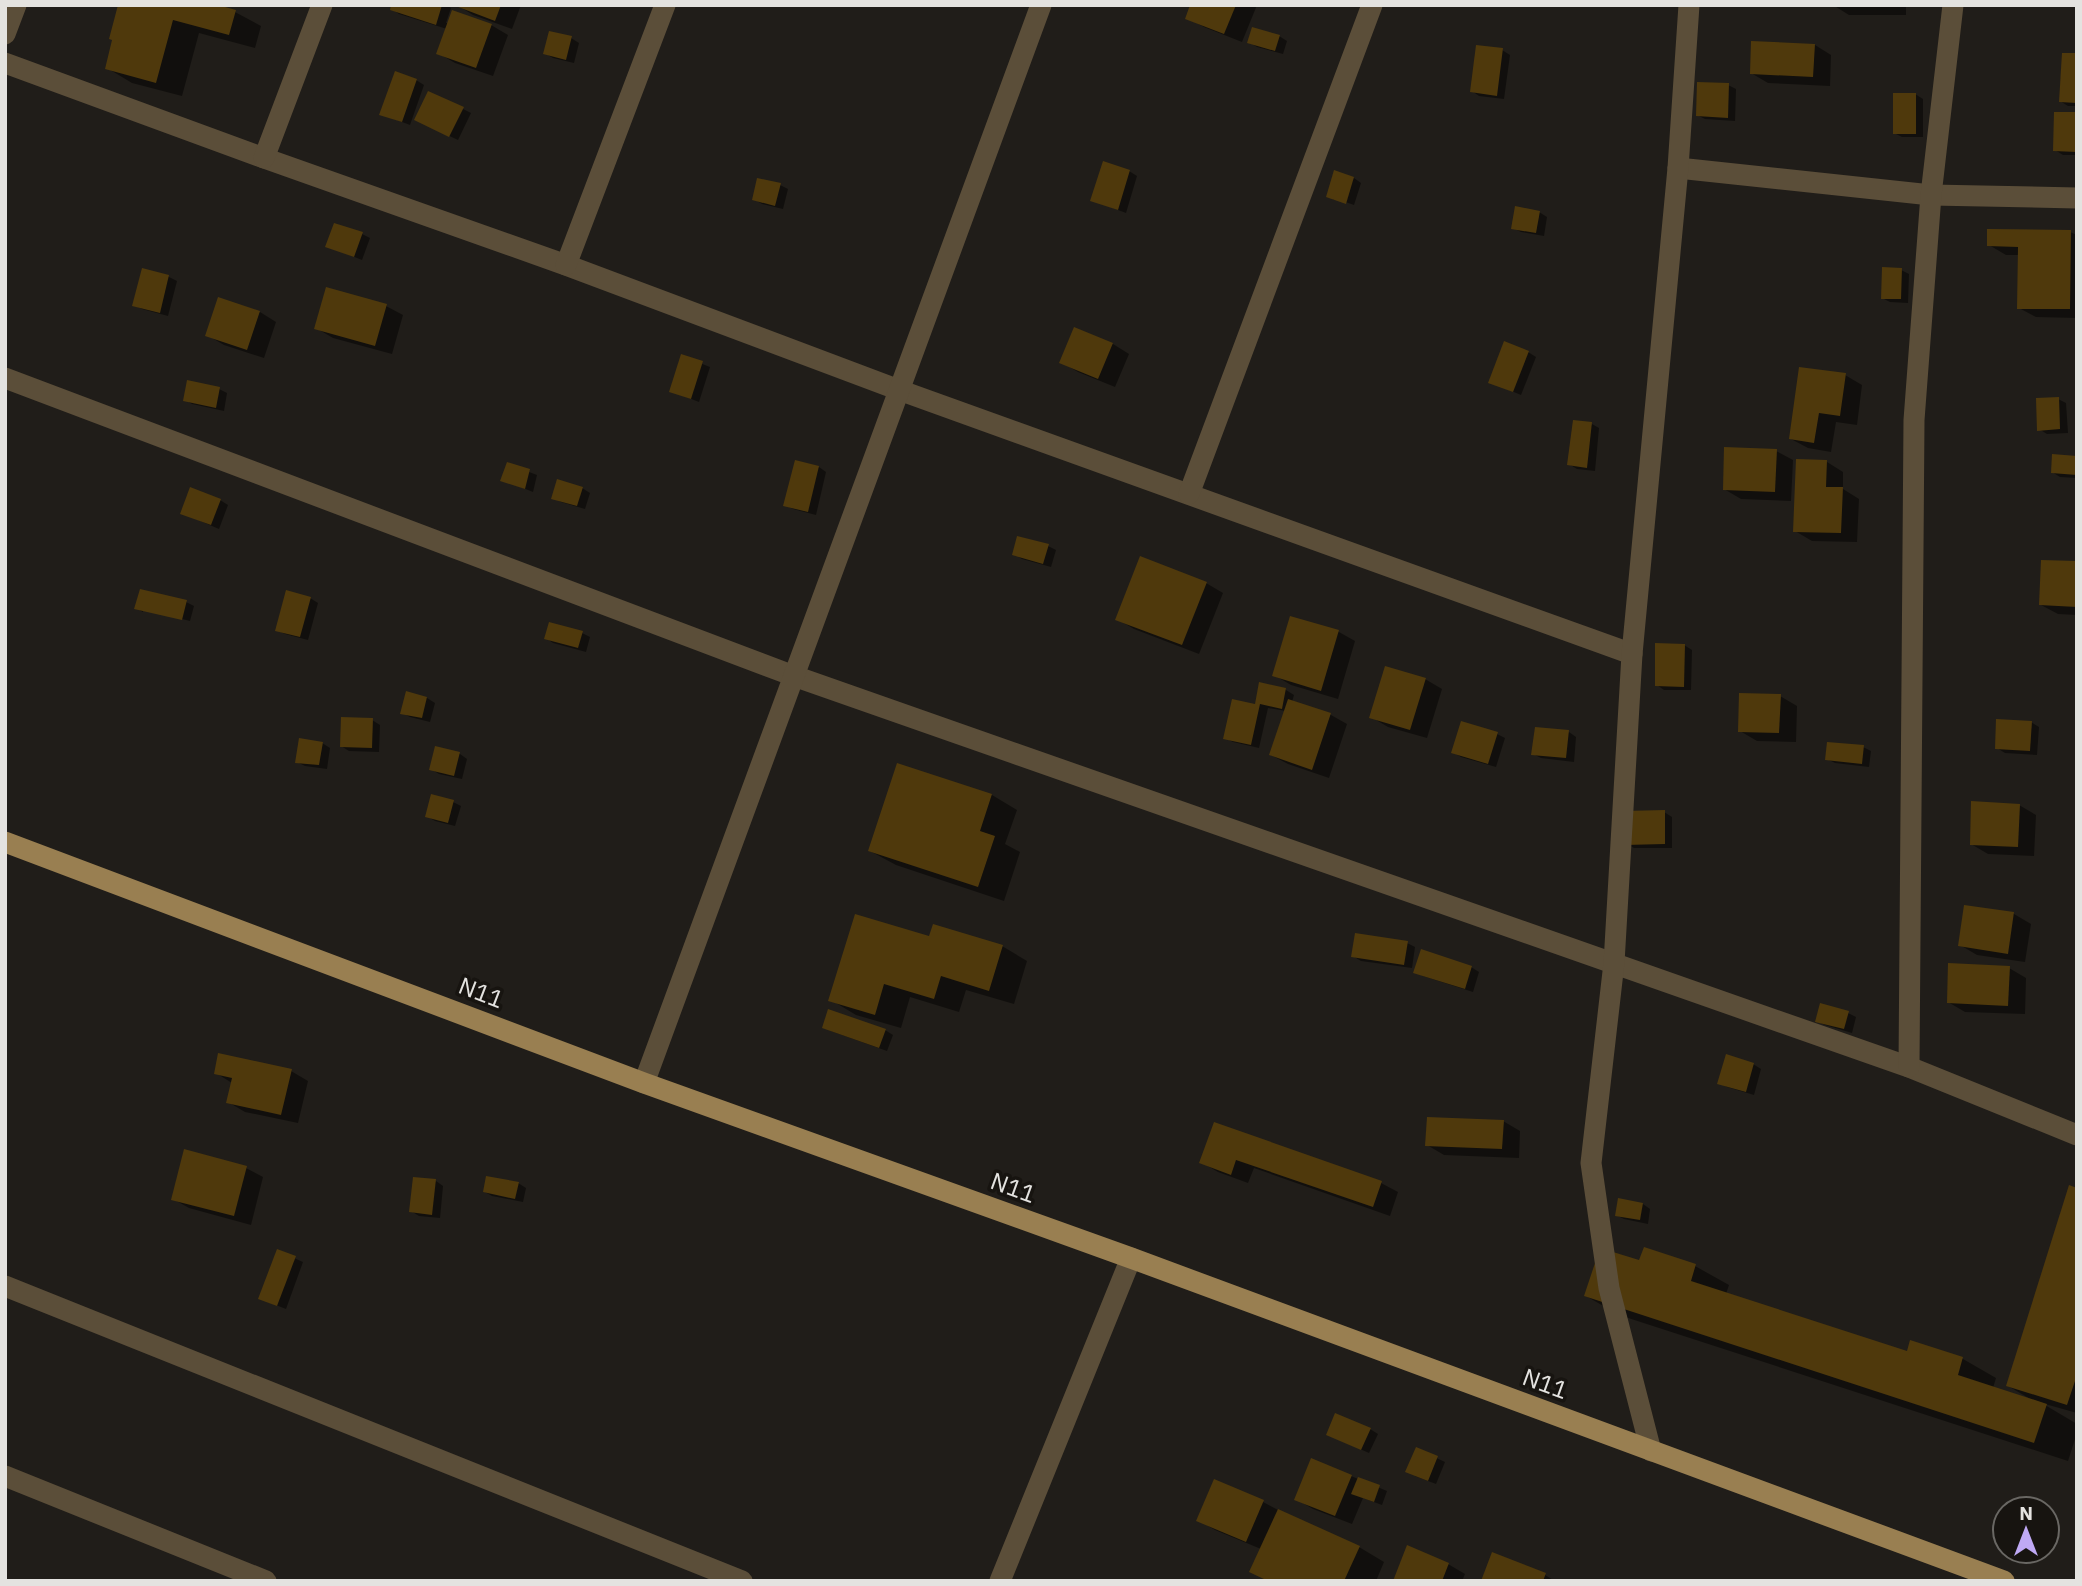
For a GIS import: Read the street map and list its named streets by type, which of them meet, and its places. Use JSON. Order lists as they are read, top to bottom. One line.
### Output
{"streets":{"main road":["N11"]},"north":"top"}
